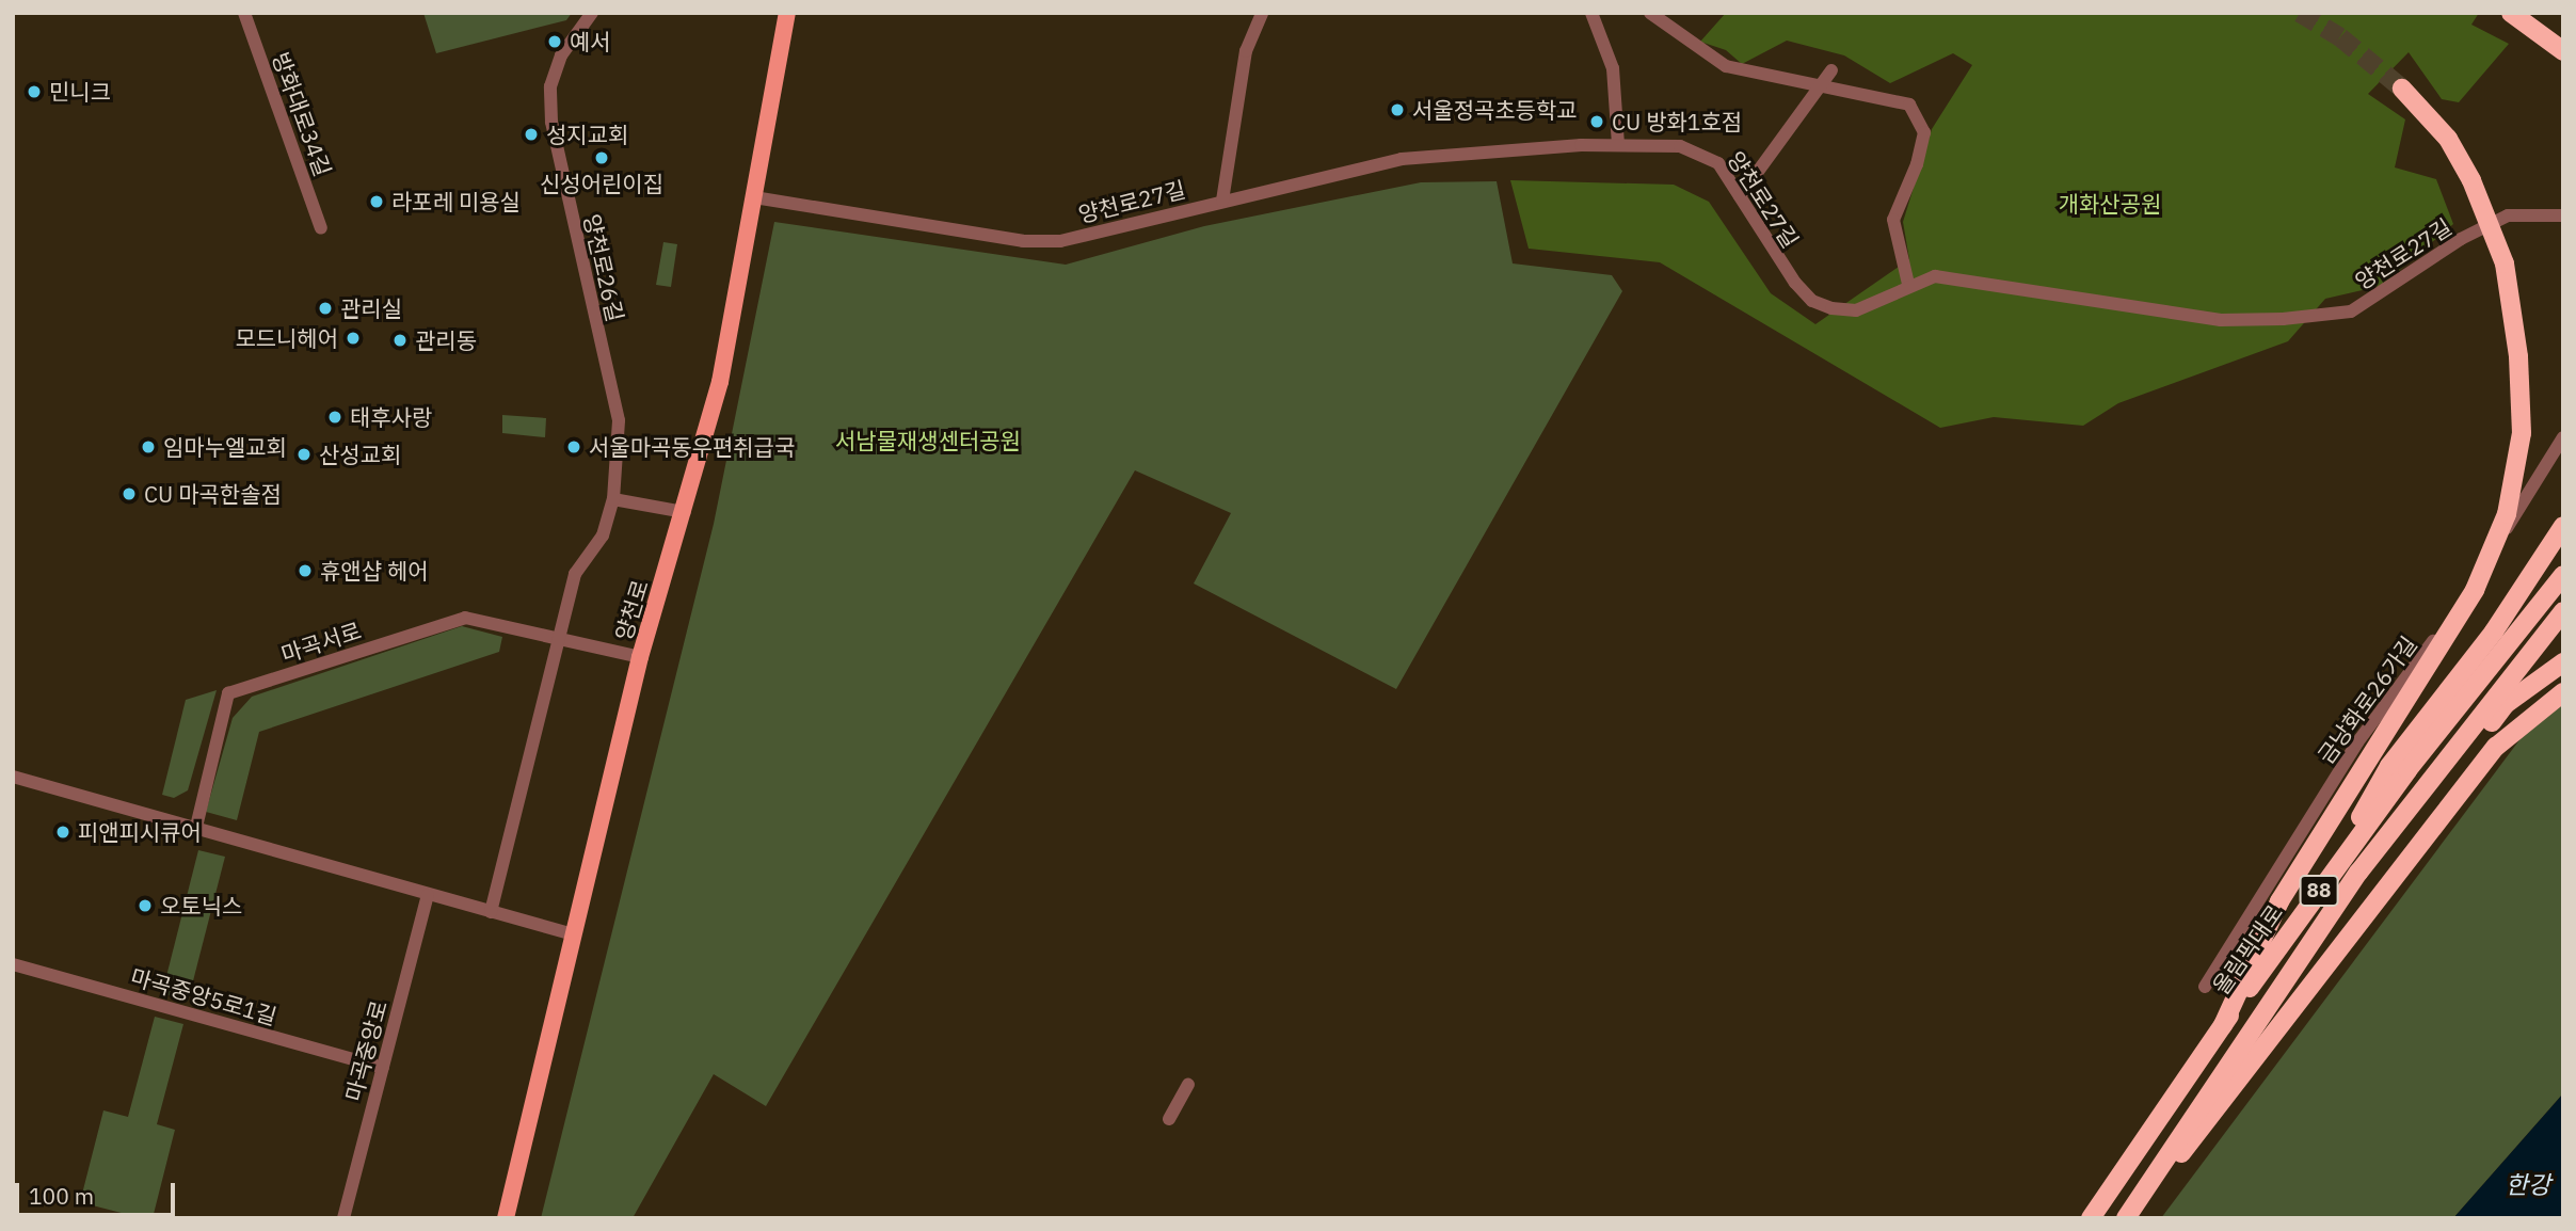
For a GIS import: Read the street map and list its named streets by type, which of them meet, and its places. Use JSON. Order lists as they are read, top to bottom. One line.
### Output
{"streets":{"highway":["88","올림픽대로"],"main road":["양천로"],"street":["방화대로34길","양천로27길","양천로26길","마곡서로","금낭화로26가길","마곡중앙5로1길","마곡중앙로"]},"crossings":[["양천로27길","양천로"],["양천로","마곡서로"],["마곡중앙5로1길","마곡중앙로"]],"water":["한강"],"parks":["개화산공원","서남물재생센터공원"],"places":["예서","민니크","서울정곡초등학교","CU 방화1호점","성지교회","신성어린이집","라포레 미용실","관리실","모드니헤어","관리동","태후사랑","임마누엘교회","서울마곡동우편취급국","산성교회","CU 마곡한솔점","휴앤샵 헤어","피앤피시큐어","오토닉스"],"scale_bar":"100 m"}
